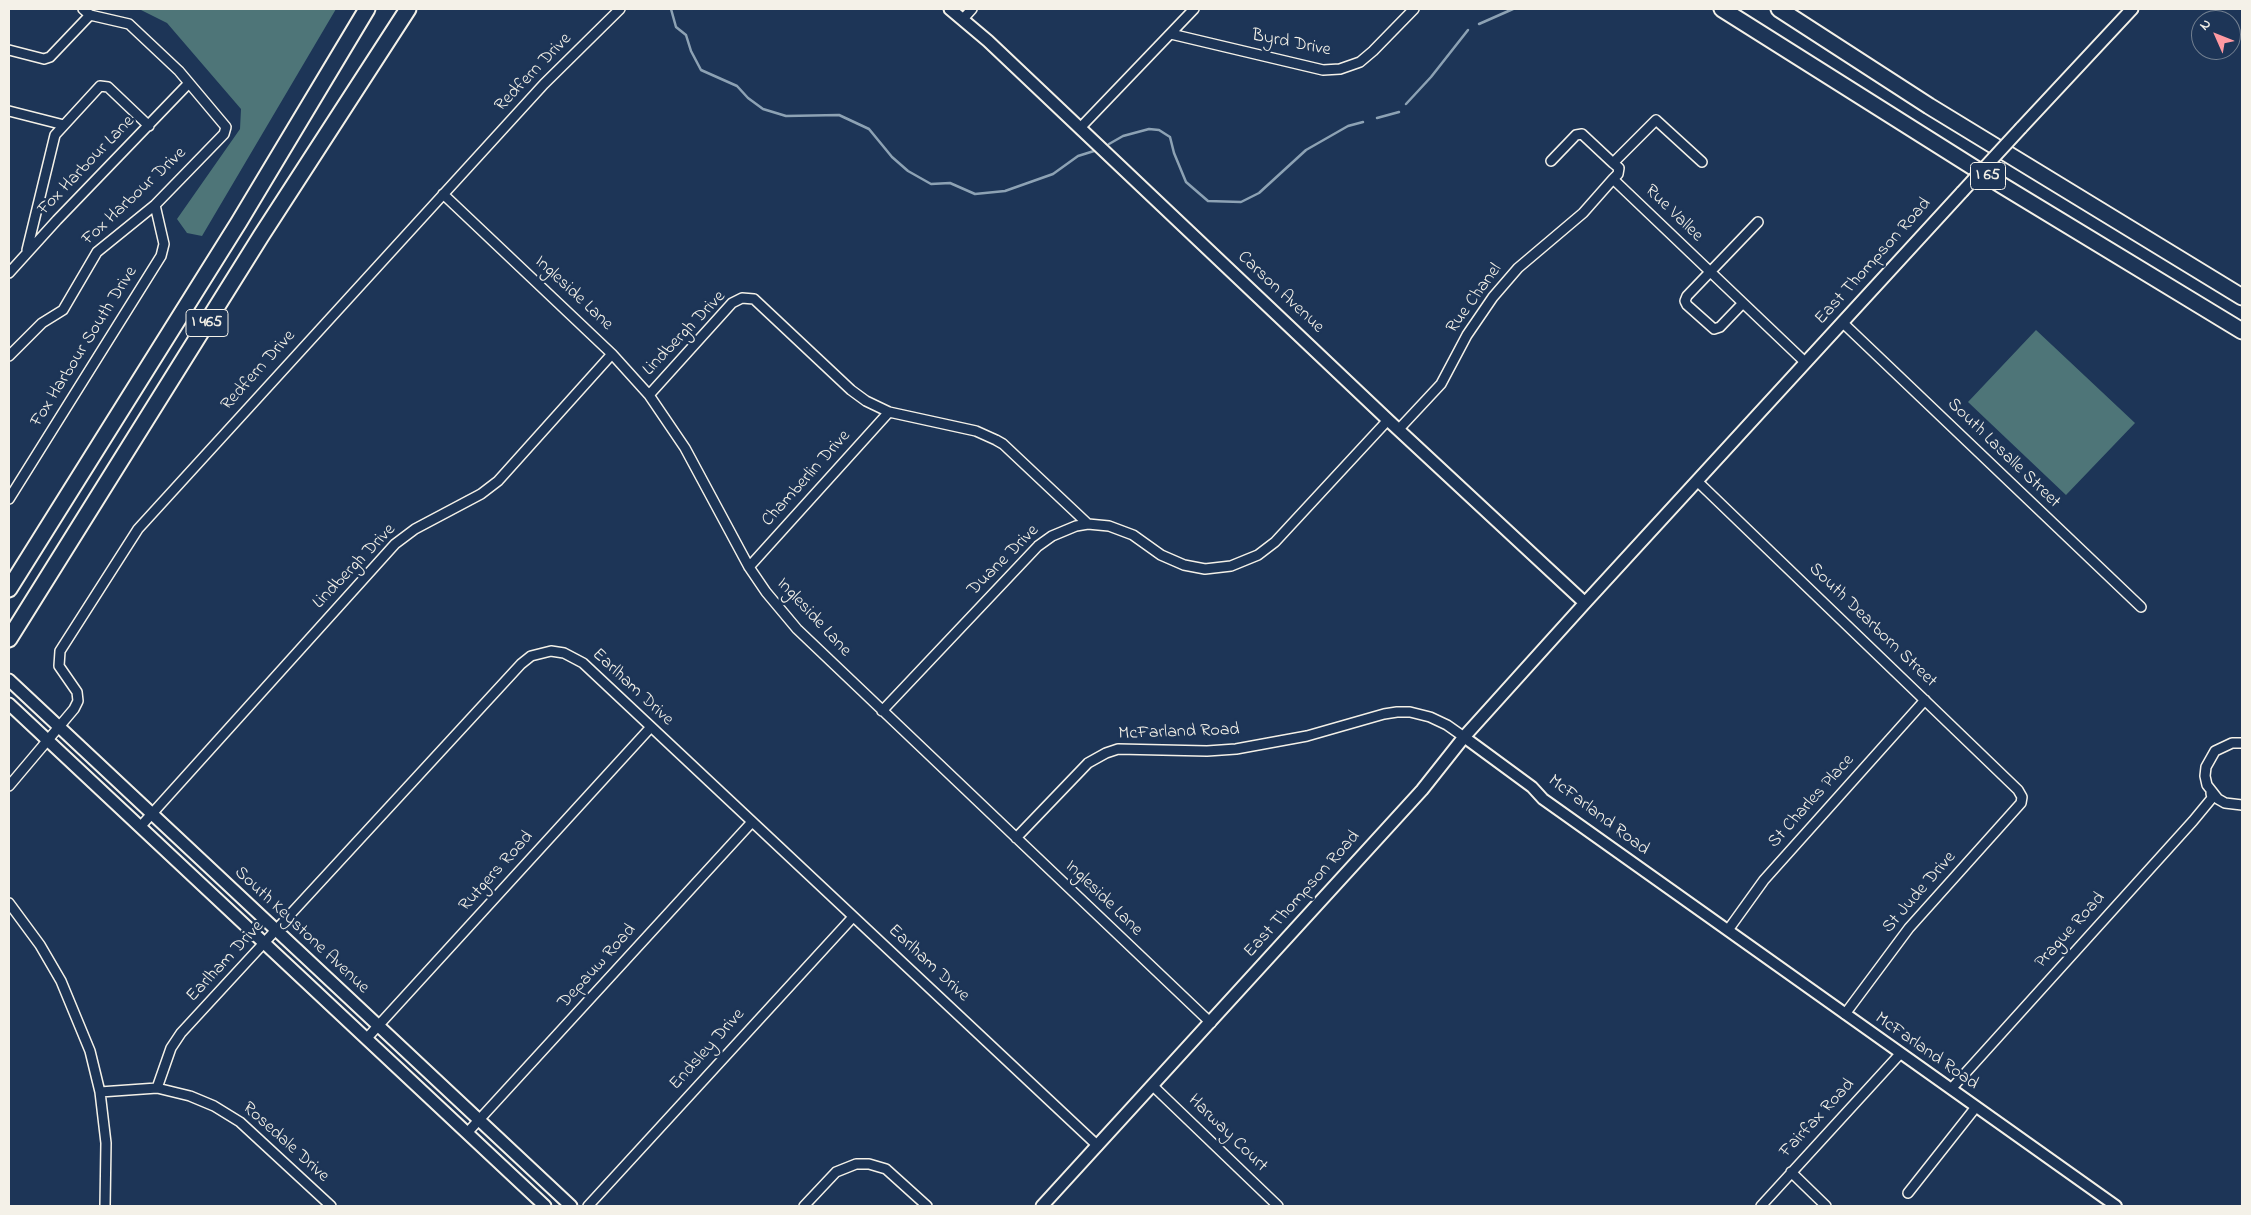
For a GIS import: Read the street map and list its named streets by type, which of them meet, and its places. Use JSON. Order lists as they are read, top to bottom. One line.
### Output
{"streets":{"highway":["I 65","I 465"],"main road":["East Thompson Road","Carson Avenue","South Keystone Avenue"],"street":["Byrd Drive","Redfern Drive","Fox Harbour Lane","Fox Harbour Drive","Rue Vallee","Ingleside Lane","Rue Chanel","Lindbergh Drive","Fox Harbour South Drive","South Lasalle Street","Chamberlin Drive","Duane Drive","South Dearborn Street","Earlham Drive","McFarland Road","St Charles Place","Rutgers Road","St Jude Drive","Prague Road","Depauw Road","Endsley Drive","Fairfax Road","Harway Court","Rosedale Drive"]},"crossings":[["Redfern Drive","Ingleside Lane"],["Redfern Drive","South Keystone Avenue"],["Fox Harbour Lane","Fox Harbour Drive"],["Fox Harbour Drive","Fox Harbour South Drive"],["Rue Vallee","East Thompson Road"],["Rue Vallee","Rue Chanel"],["East Thompson Road","Carson Avenue"],["East Thompson Road","Ingleside Lane"],["East Thompson Road","South Lasalle Street"],["East Thompson Road","South Dearborn Street"],["East Thompson Road","Earlham Drive"],["East Thompson Road","McFarland Road"],["East Thompson Road","Harway Court"],["Carson Avenue","Rue Chanel"],["Carson Avenue","Duane Drive"],["Ingleside Lane","Lindbergh Drive"],["Ingleside Lane","Chamberlin Drive"],["Ingleside Lane","Duane Drive"],["Ingleside Lane","McFarland Road"],["Lindbergh Drive","Chamberlin Drive"],["Lindbergh Drive","South Keystone Avenue"],["South Dearborn Street","St Charles Place"],["South Dearborn Street","St Jude Drive"],["Earlham Drive","Rutgers Road"],["Earlham Drive","South Keystone Avenue"],["Earlham Drive","Depauw Road"],["Earlham Drive","Endsley Drive"],["Earlham Drive","Rosedale Drive"],["McFarland Road","St Charles Place"],["McFarland Road","St Jude Drive"],["McFarland Road","Prague Road"],["McFarland Road","Fairfax Road"],["Rutgers Road","South Keystone Avenue"],["South Keystone Avenue","Depauw Road"]],"north":"top left"}
